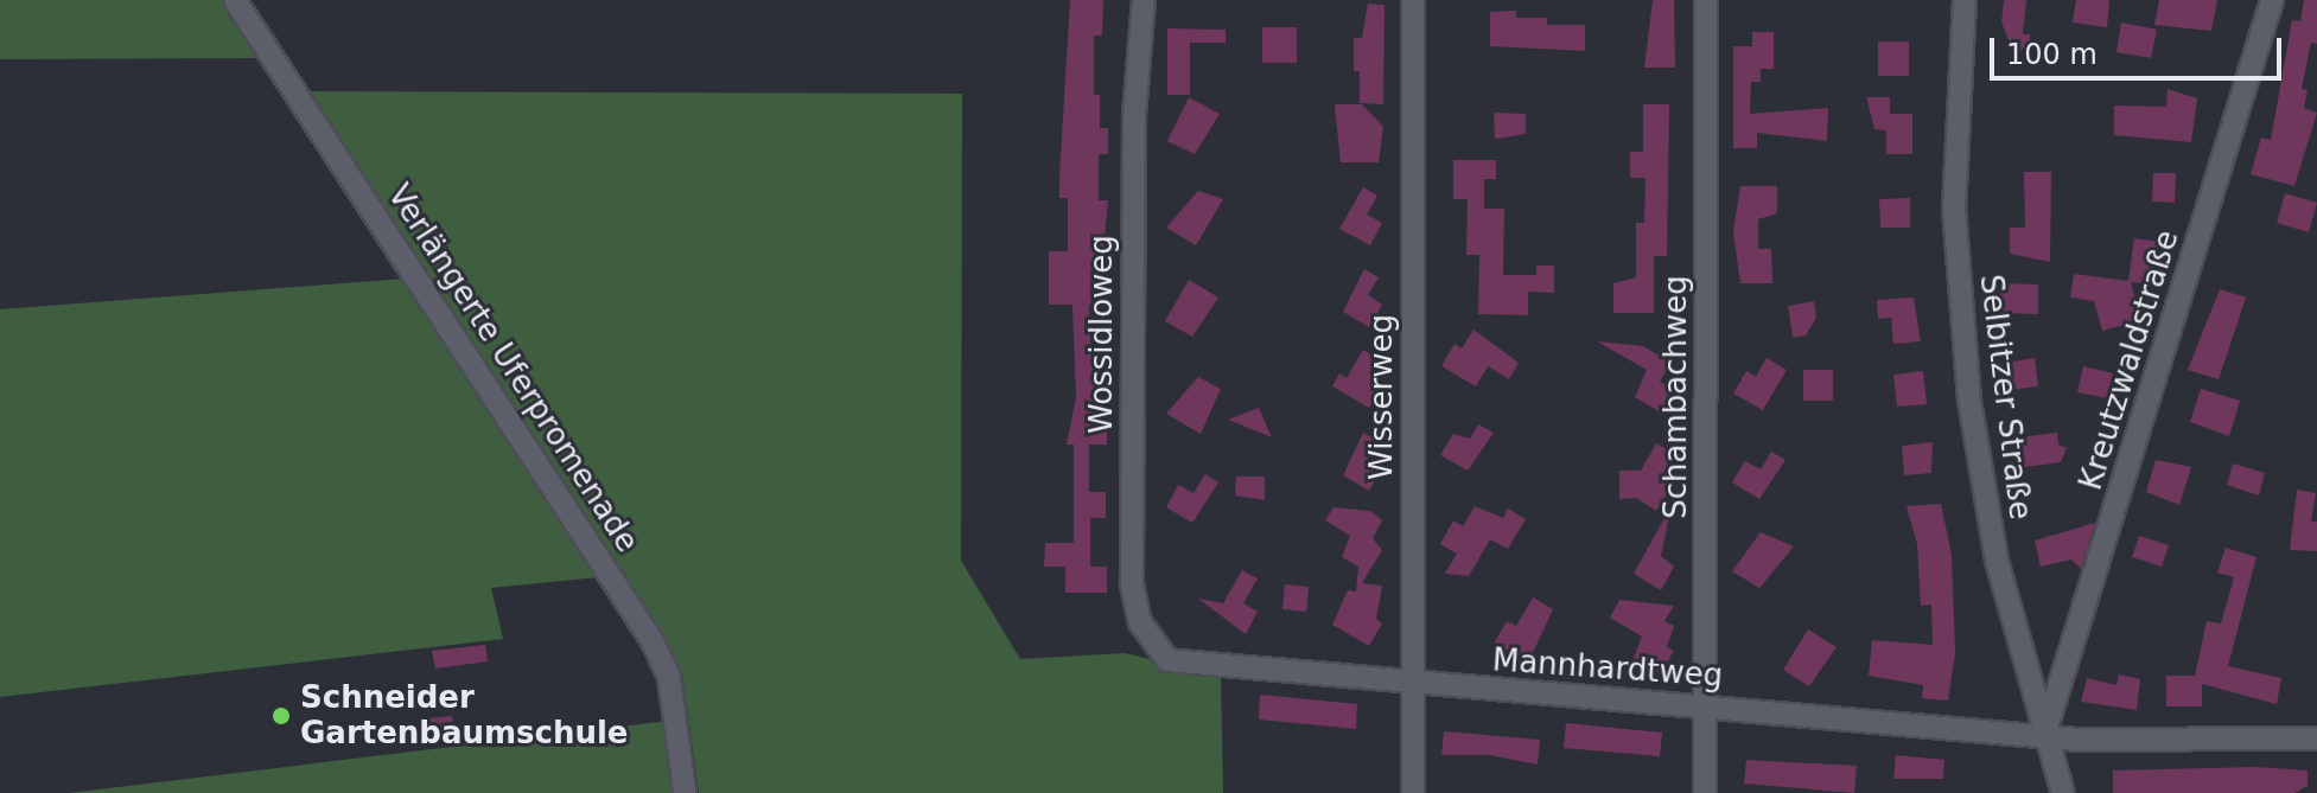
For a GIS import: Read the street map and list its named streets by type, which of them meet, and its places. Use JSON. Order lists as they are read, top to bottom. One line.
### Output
{"streets":{"street":["Wossidloweg","Kreutzwaldstraße","Verlängerte Uferpromenade","Wisserweg","Schambachweg","Selbitzer Straße","Mannhardtweg"]},"crossings":[["Wossidloweg","Mannhardtweg"],["Kreutzwaldstraße","Selbitzer Straße"],["Kreutzwaldstraße","Mannhardtweg"],["Wisserweg","Mannhardtweg"],["Schambachweg","Mannhardtweg"],["Selbitzer Straße","Mannhardtweg"]],"places":["Schneider Gartenbaumschule"],"scale_bar":"100 m"}
